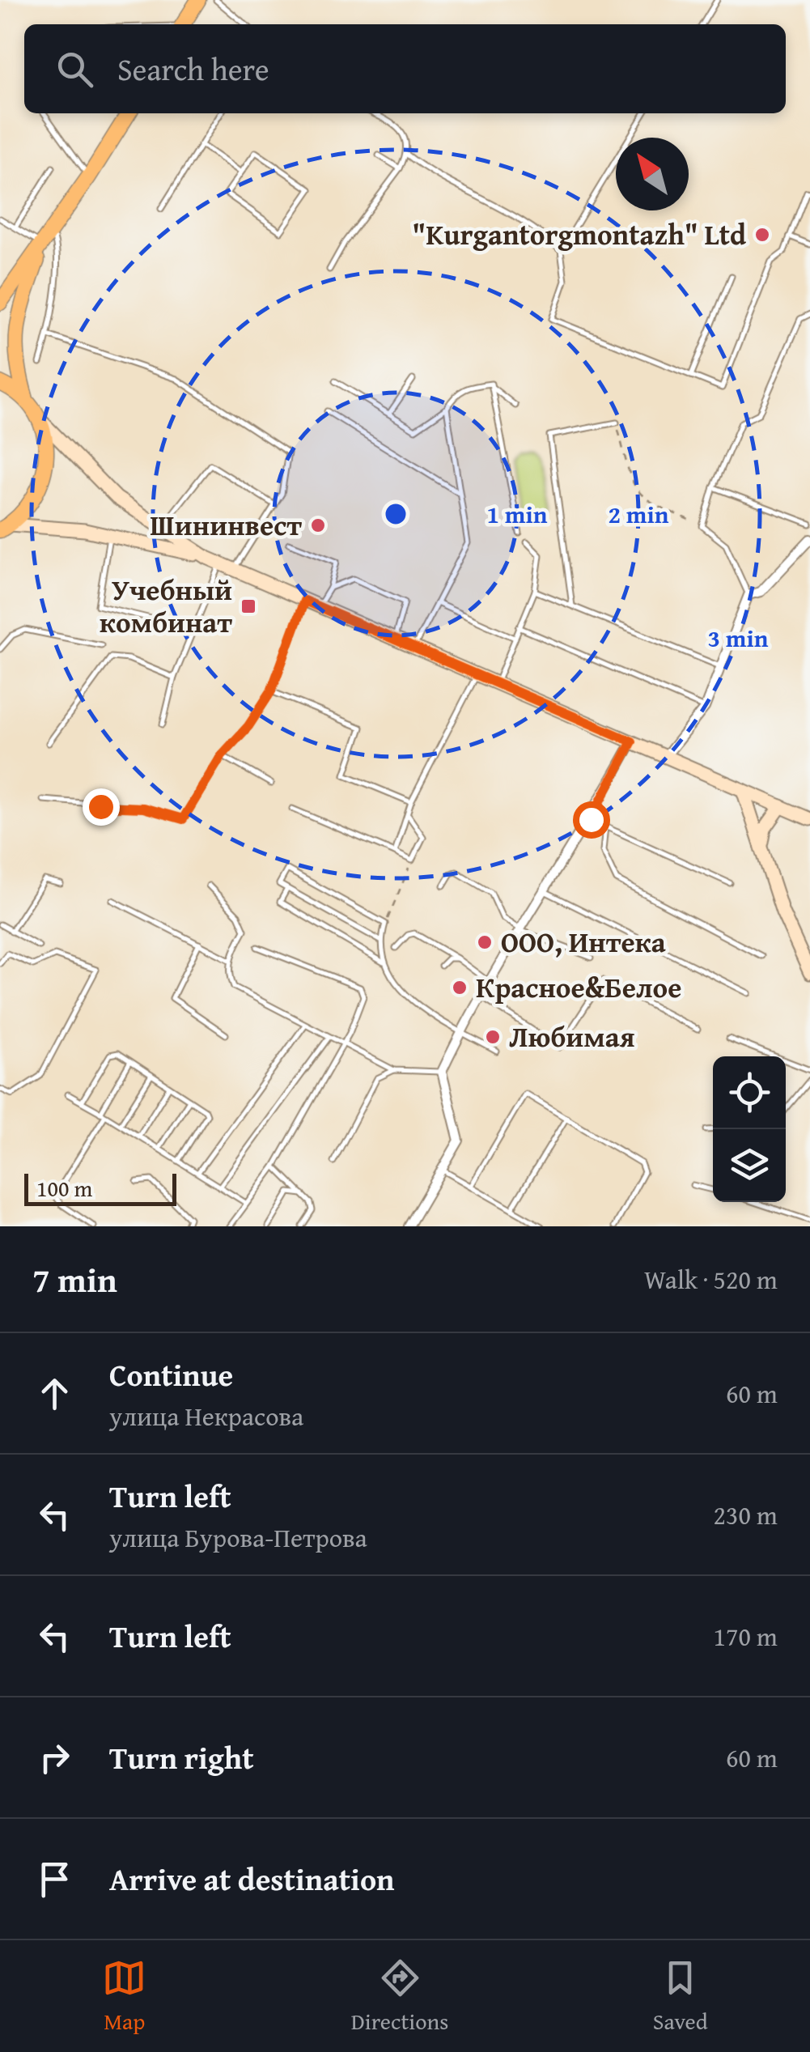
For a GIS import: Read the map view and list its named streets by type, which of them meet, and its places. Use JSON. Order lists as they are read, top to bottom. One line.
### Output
{"places":{"other":["\"Kurgantorgmontazh\" Ltd","Шининвест","ООО, Интека","Красное&Белое","Любимая"],"transit":["Учебный комбинат"]},"scale_bar":"100 m","north":"top left","page":{"search":"Search here","scale":"100 m","heading":["7 min","Walk · 520 m"],"list":[["Continue","улица Некрасова","60 m"],["Turn left","улица Бурова-Петрова","230 m"],["Turn left","170 m"],["Turn right","60 m"],"Arrive at destination"],"nav":["Map","Directions","Saved"]},"rings":["1 min","2 min","3 min"]}
